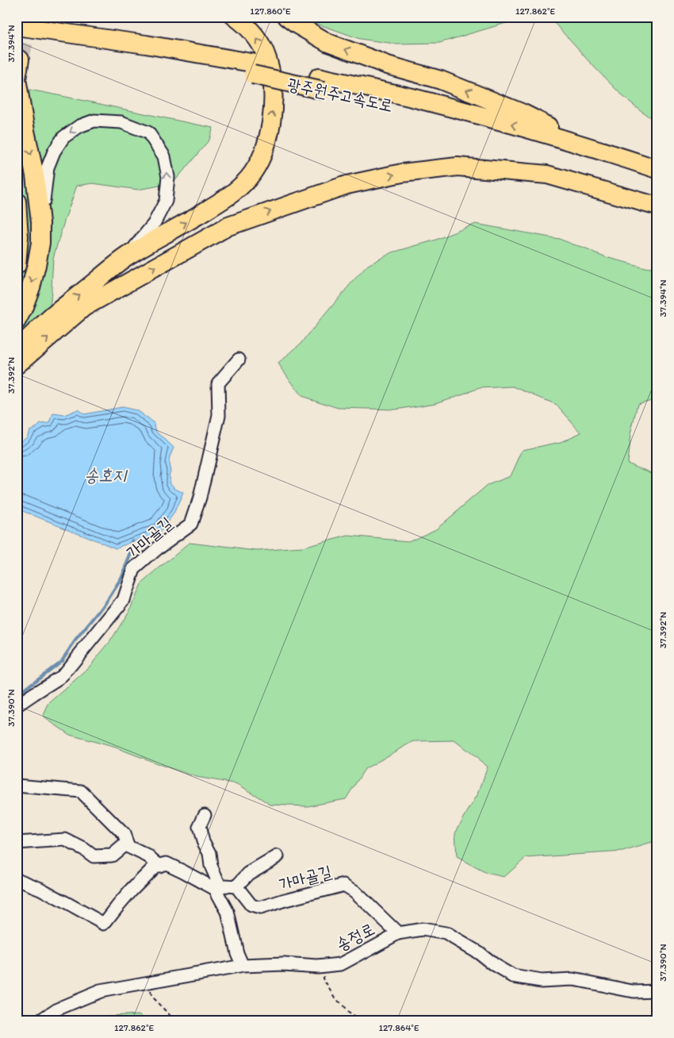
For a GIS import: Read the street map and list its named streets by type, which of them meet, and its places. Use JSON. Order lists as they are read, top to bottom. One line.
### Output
{"streets":{"highway":["광주원주고속도로"],"street":["가마골길","송정로"]},"crossings":[["가마골길","송정로"]],"water":["송호지"],"coordinates":["127.860°E","127.862°E","37.394°N","37.392°N","37.390°N","127.864°E"]}
